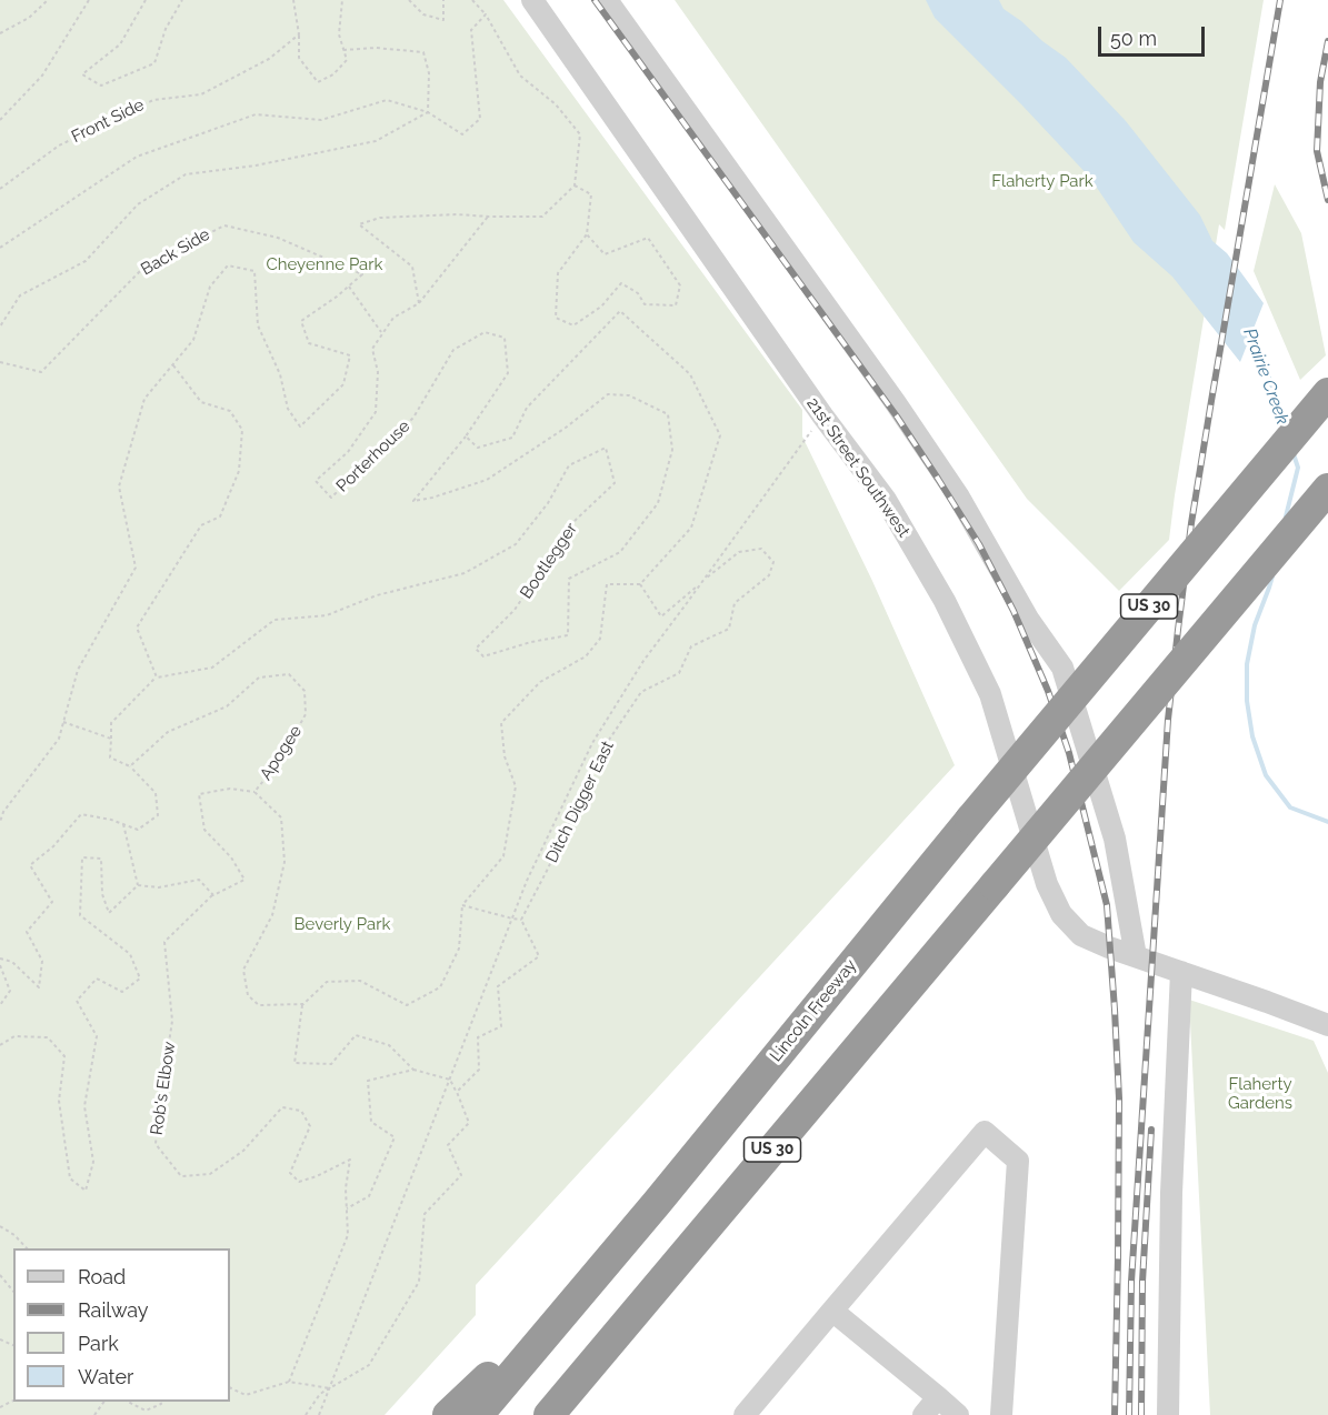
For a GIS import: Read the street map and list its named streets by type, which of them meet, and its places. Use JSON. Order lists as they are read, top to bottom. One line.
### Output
{"streets":{"highway":["US 30","Lincoln Freeway"],"street":["21st Street Southwest"],"path":["Front Side","Back Side","Porterhouse","Bootlegger","Apogee","Ditch Digger East","Rob's Elbow"]},"crossings":[["Porterhouse","Bootlegger"],["US 30","Lincoln Freeway"]],"water":["Prairie Creek"],"parks":["Flaherty Park","Cheyenne Park","Beverly Park","Flaherty Gardens"],"legend":["Road","Railway","Park","Water"],"scale_bar":"50 m"}
